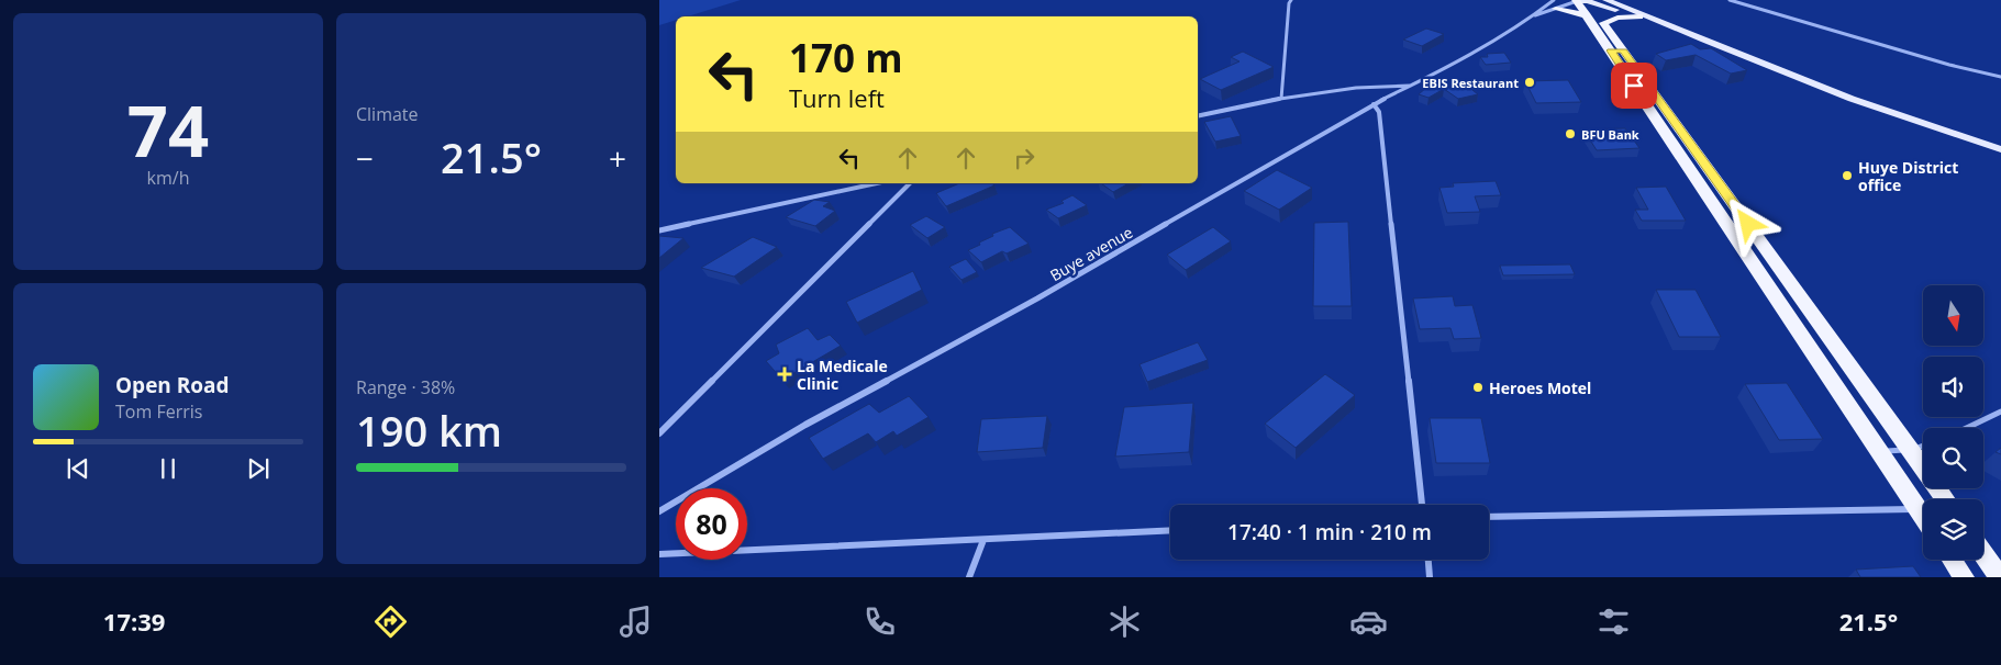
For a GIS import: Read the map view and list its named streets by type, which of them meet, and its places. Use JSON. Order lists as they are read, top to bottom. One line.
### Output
{"streets":{"street":["Buye avenue"]},"places":{"other":["EBIS Restaurant","BFU Bank","Huye District office","Heroes Motel"],"health":["La Medicale Clinic"]},"north":"bottom","page":{"tile":[["74","km/h"],"Climate",["Range · 38%","190 km"]],"turn":["170 m","Turn left"],"heat":["−","21.5°","+"],"song":["Open Road","Tom Ferris"],"limit":"80","trip":"17:40 · 1 min · 210 m","tabs":["17:39","21.5°"]}}
